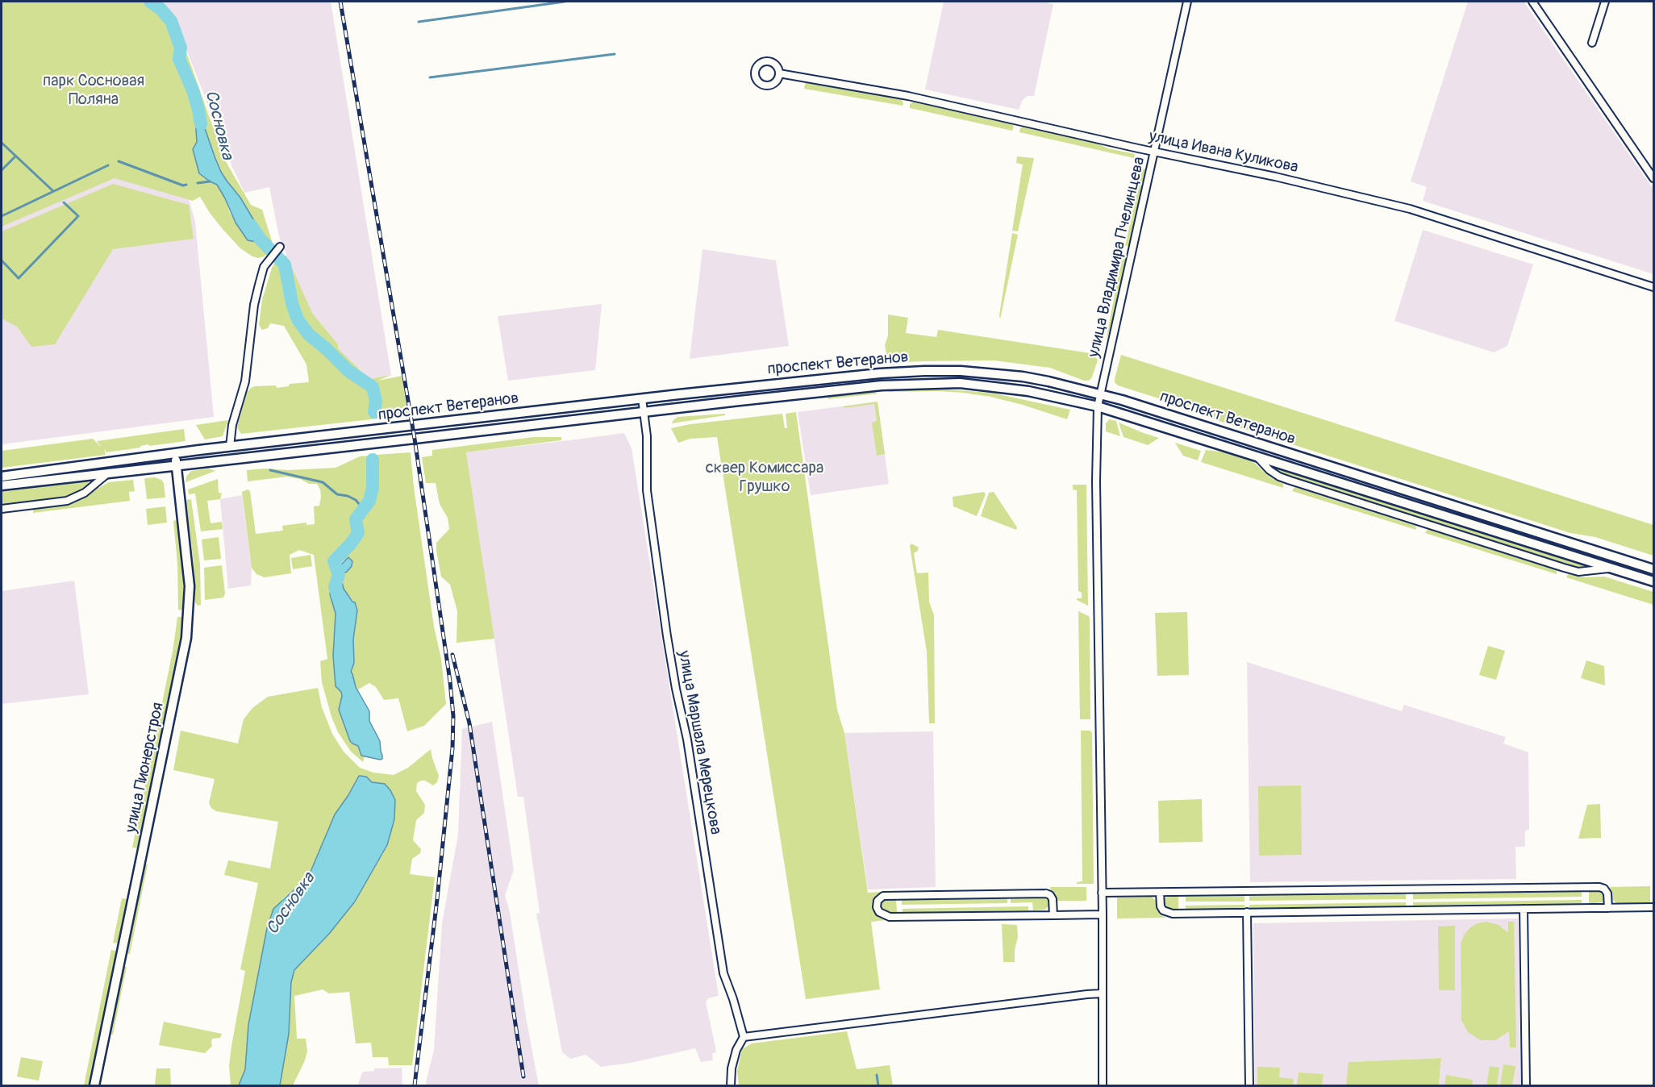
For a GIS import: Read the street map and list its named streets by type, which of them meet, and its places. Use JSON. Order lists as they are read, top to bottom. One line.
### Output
{"streets":{"main road":["проспект Ветеранов","улица Пионерстроя"],"street":["улица Ивана Куликова","улица Владимира Пчелинцева","улица Маршала Мерецкова"]},"crossings":[["улица Ивана Куликова","улица Владимира Пчелинцева"],["улица Владимира Пчелинцева","проспект Ветеранов"],["проспект Ветеранов","улица Маршала Мерецкова"],["проспект Ветеранов","улица Пионерстроя"]],"water":["Сосновка"],"parks":["парк Сосновая Поляна","сквер Комиссара Грушко"]}
